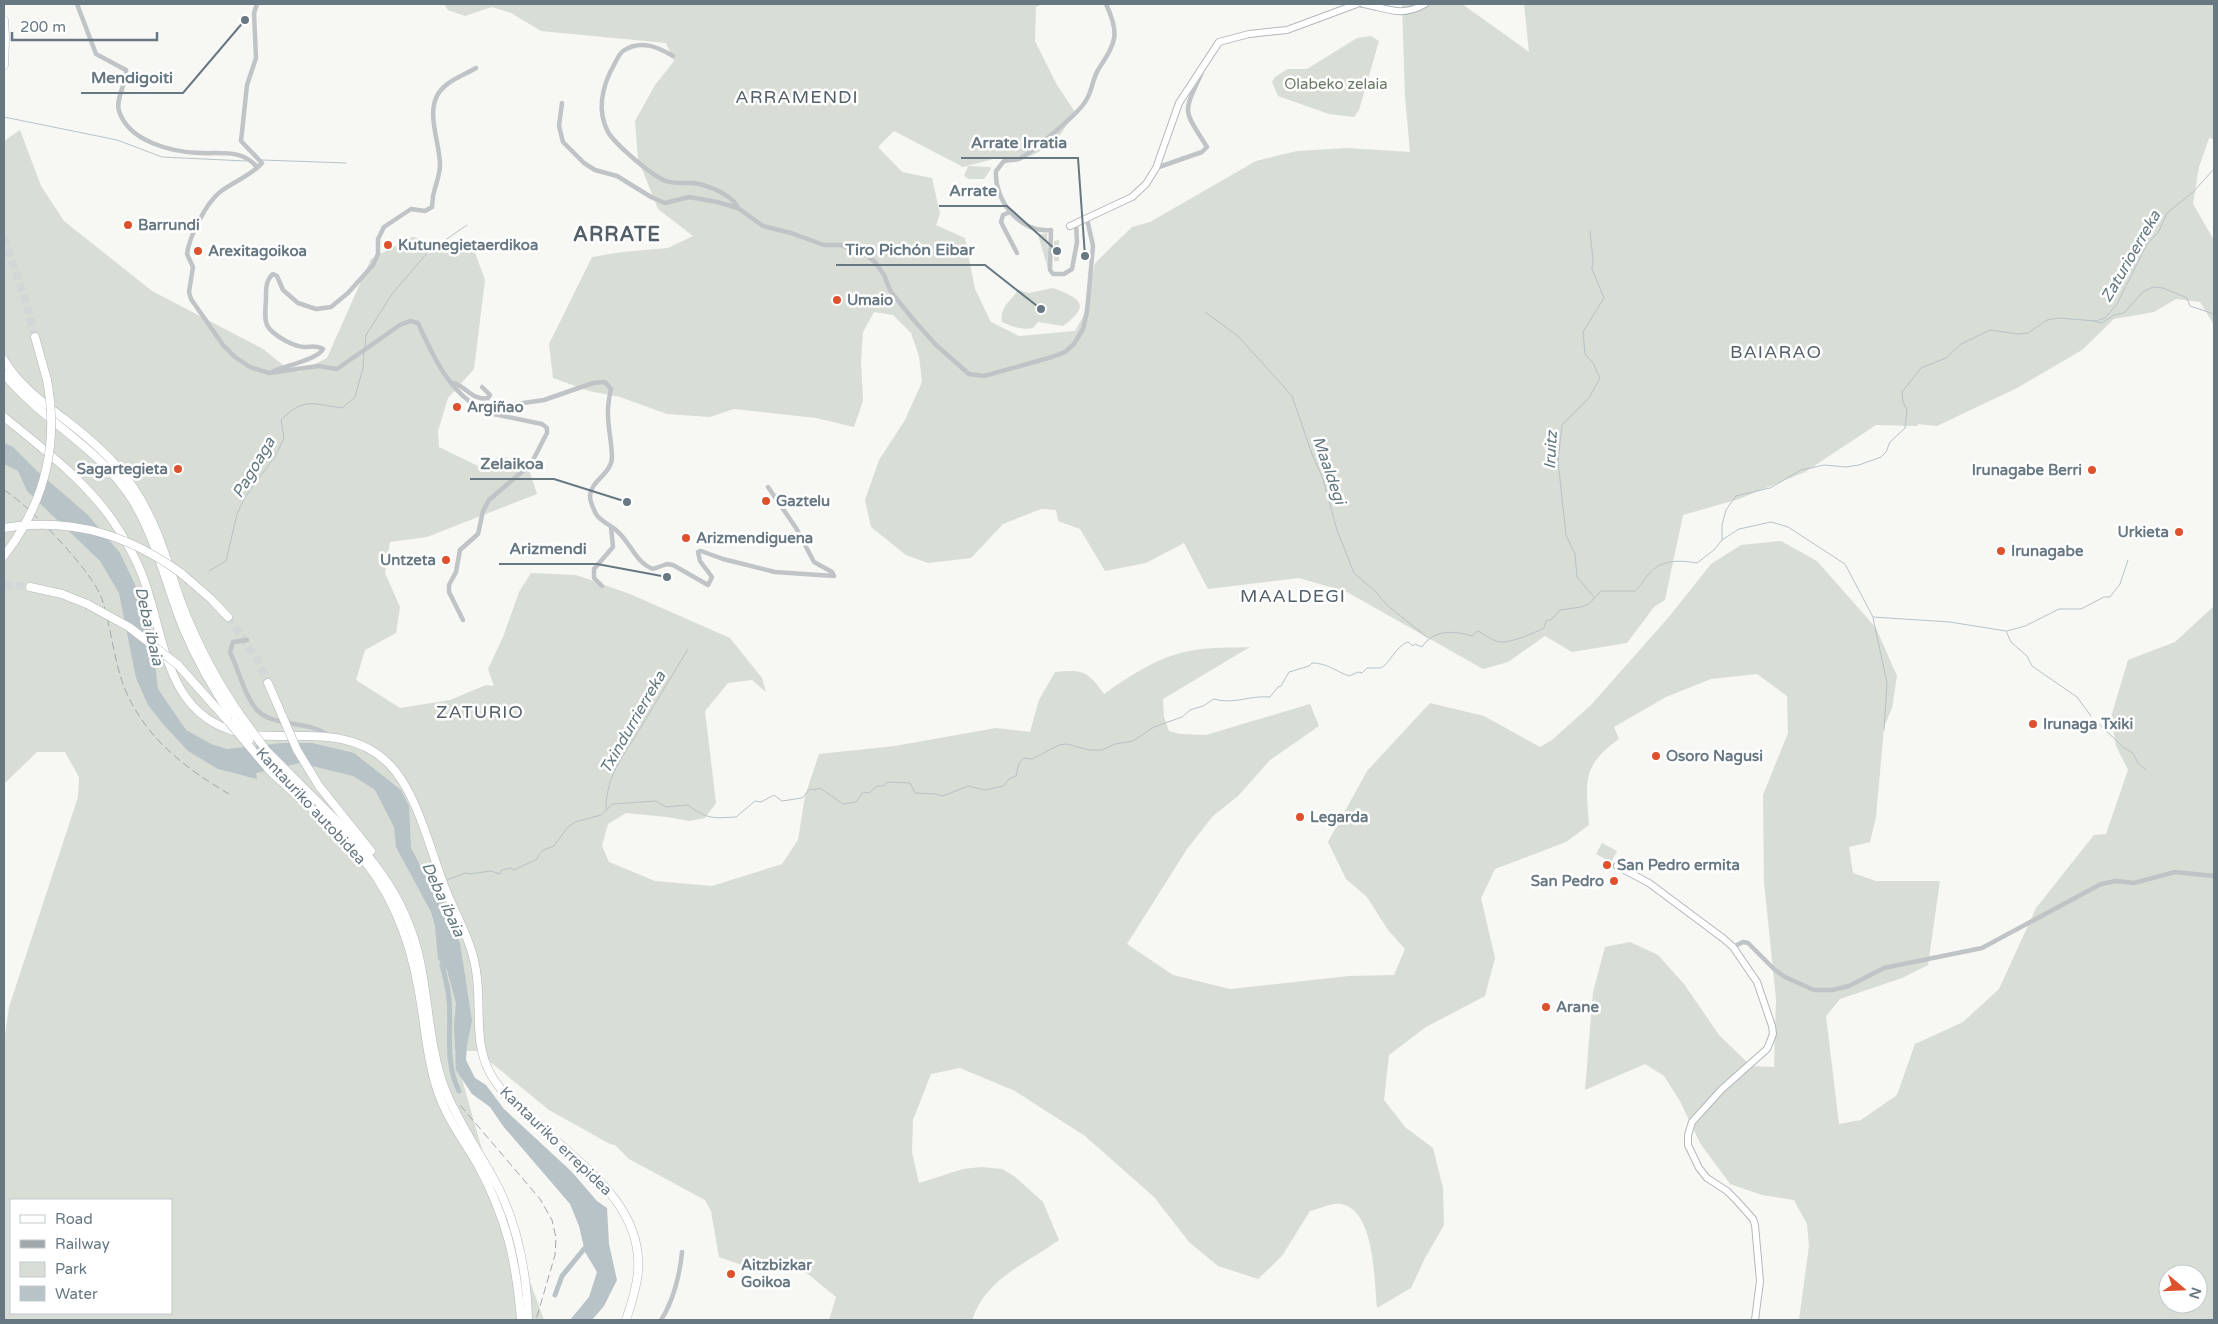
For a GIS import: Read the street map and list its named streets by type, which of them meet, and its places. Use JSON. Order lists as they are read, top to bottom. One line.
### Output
{"streets":{"highway":["Kantauriko autobidea","Kantauriko errepidea"]},"districts":["ARRAMENDI","ARRATE","BAIARAO","MAALDEGI","ZATURIO"],"water":["Zaturioerreka","Iruitz","Pagoaga","Maaldegi","Deba ibaia","Txindurrierreka"],"parks":["Olabeko zelaia"],"places":["Mendigoiti","Barrundi","Kutunegietaerdikoa","Arexitagoikoa","Arrate","Arrate Irratia","Umaio","Tiro Pichón Eibar","Argiñao","Sagartegieta","Irunagabe Berri","Gaztelu","Zelaikoa","Urkieta","Arizmendiguena","Irunagabe","Untzeta","Arizmendi","Irunaga Txiki","Osoro Nagusi","Legarda","San Pedro ermita","San Pedro","Arane","Aitzbizkar Goikoa"],"legend":["Road","Railway","Park","Water"],"scale_bar":"200 m","north":"right"}
